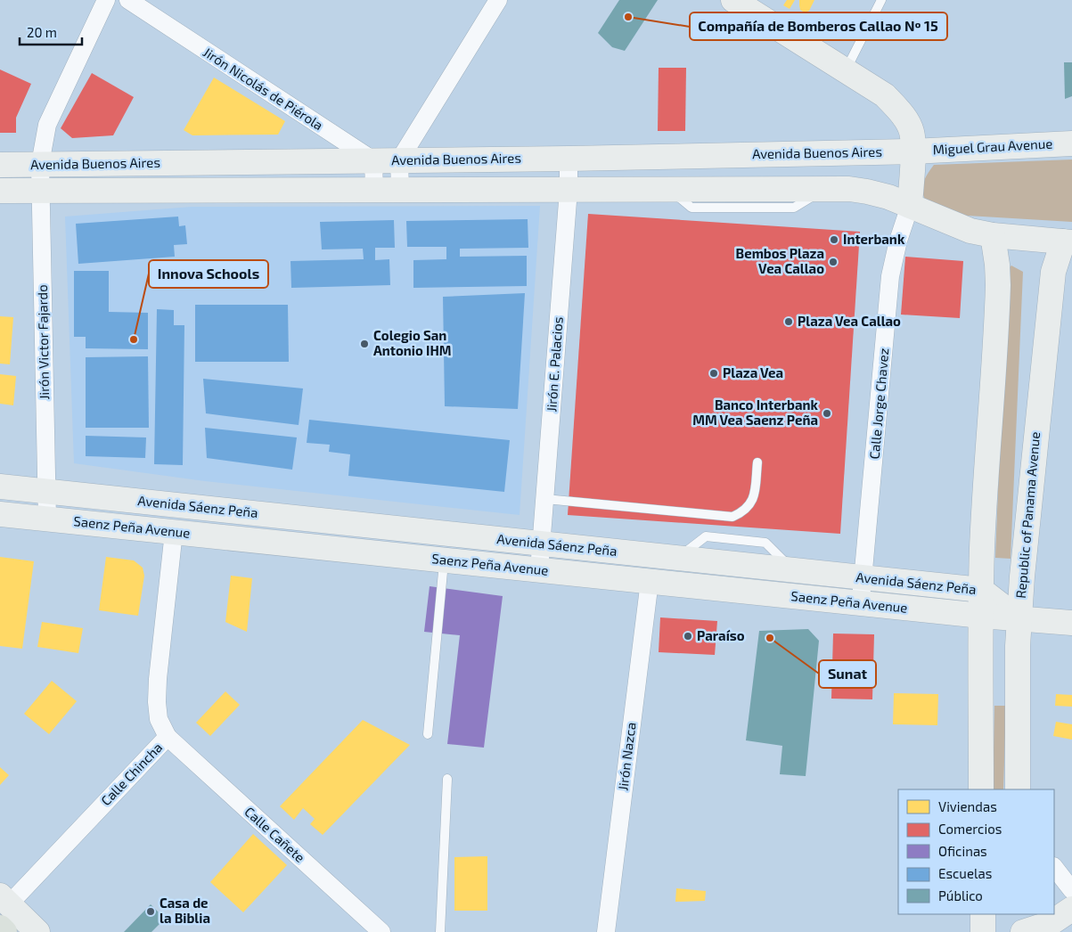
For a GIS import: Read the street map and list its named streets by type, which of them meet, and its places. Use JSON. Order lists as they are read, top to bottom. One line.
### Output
{"streets":{"main road":["Miguel Grau Avenue","Avenida Buenos Aires","Avenida Sáenz Peña","Republic of Panama Avenue","Saenz Peña Avenue"],"street":["Jirón Nicolás de Piérola","Jirón Victor Fajardo","Jirón E. Palacios","Calle Jorge Chavez","Jirón Nazca","Calle Chincha","Calle Cañete"]},"crossings":[["Jirón Nicolás de Piérola","Avenida Buenos Aires"],["Miguel Grau Avenue","Avenida Buenos Aires"],["Avenida Buenos Aires","Jirón Victor Fajardo"],["Avenida Buenos Aires","Jirón E. Palacios"],["Avenida Buenos Aires","Calle Jorge Chavez"],["Avenida Buenos Aires","Republic of Panama Avenue"],["Jirón Victor Fajardo","Avenida Sáenz Peña"],["Jirón Victor Fajardo","Saenz Peña Avenue"],["Jirón E. Palacios","Avenida Sáenz Peña"],["Jirón E. Palacios","Saenz Peña Avenue"],["Calle Jorge Chavez","Avenida Sáenz Peña"],["Calle Jorge Chavez","Saenz Peña Avenue"],["Avenida Sáenz Peña","Republic of Panama Avenue"],["Avenida Sáenz Peña","Saenz Peña Avenue"],["Saenz Peña Avenue","Jirón Nazca"],["Saenz Peña Avenue","Calle Chincha"],["Calle Chincha","Calle Cañete"]],"places":["Compañía de Bomberos Callao Nº 15","Interbank","Bembos Plaza Vea Callao","Plaza Vea Callao","Innova Schools","Colegio San Antonio IHM","Plaza Vea","Banco Interbank MM Vea Saenz Peña","Paraíso","Sunat","Casa de la Biblia"],"legend":["Viviendas","Comercios","Oficinas","Escuelas","Público"],"scale_bar":"20 m"}
